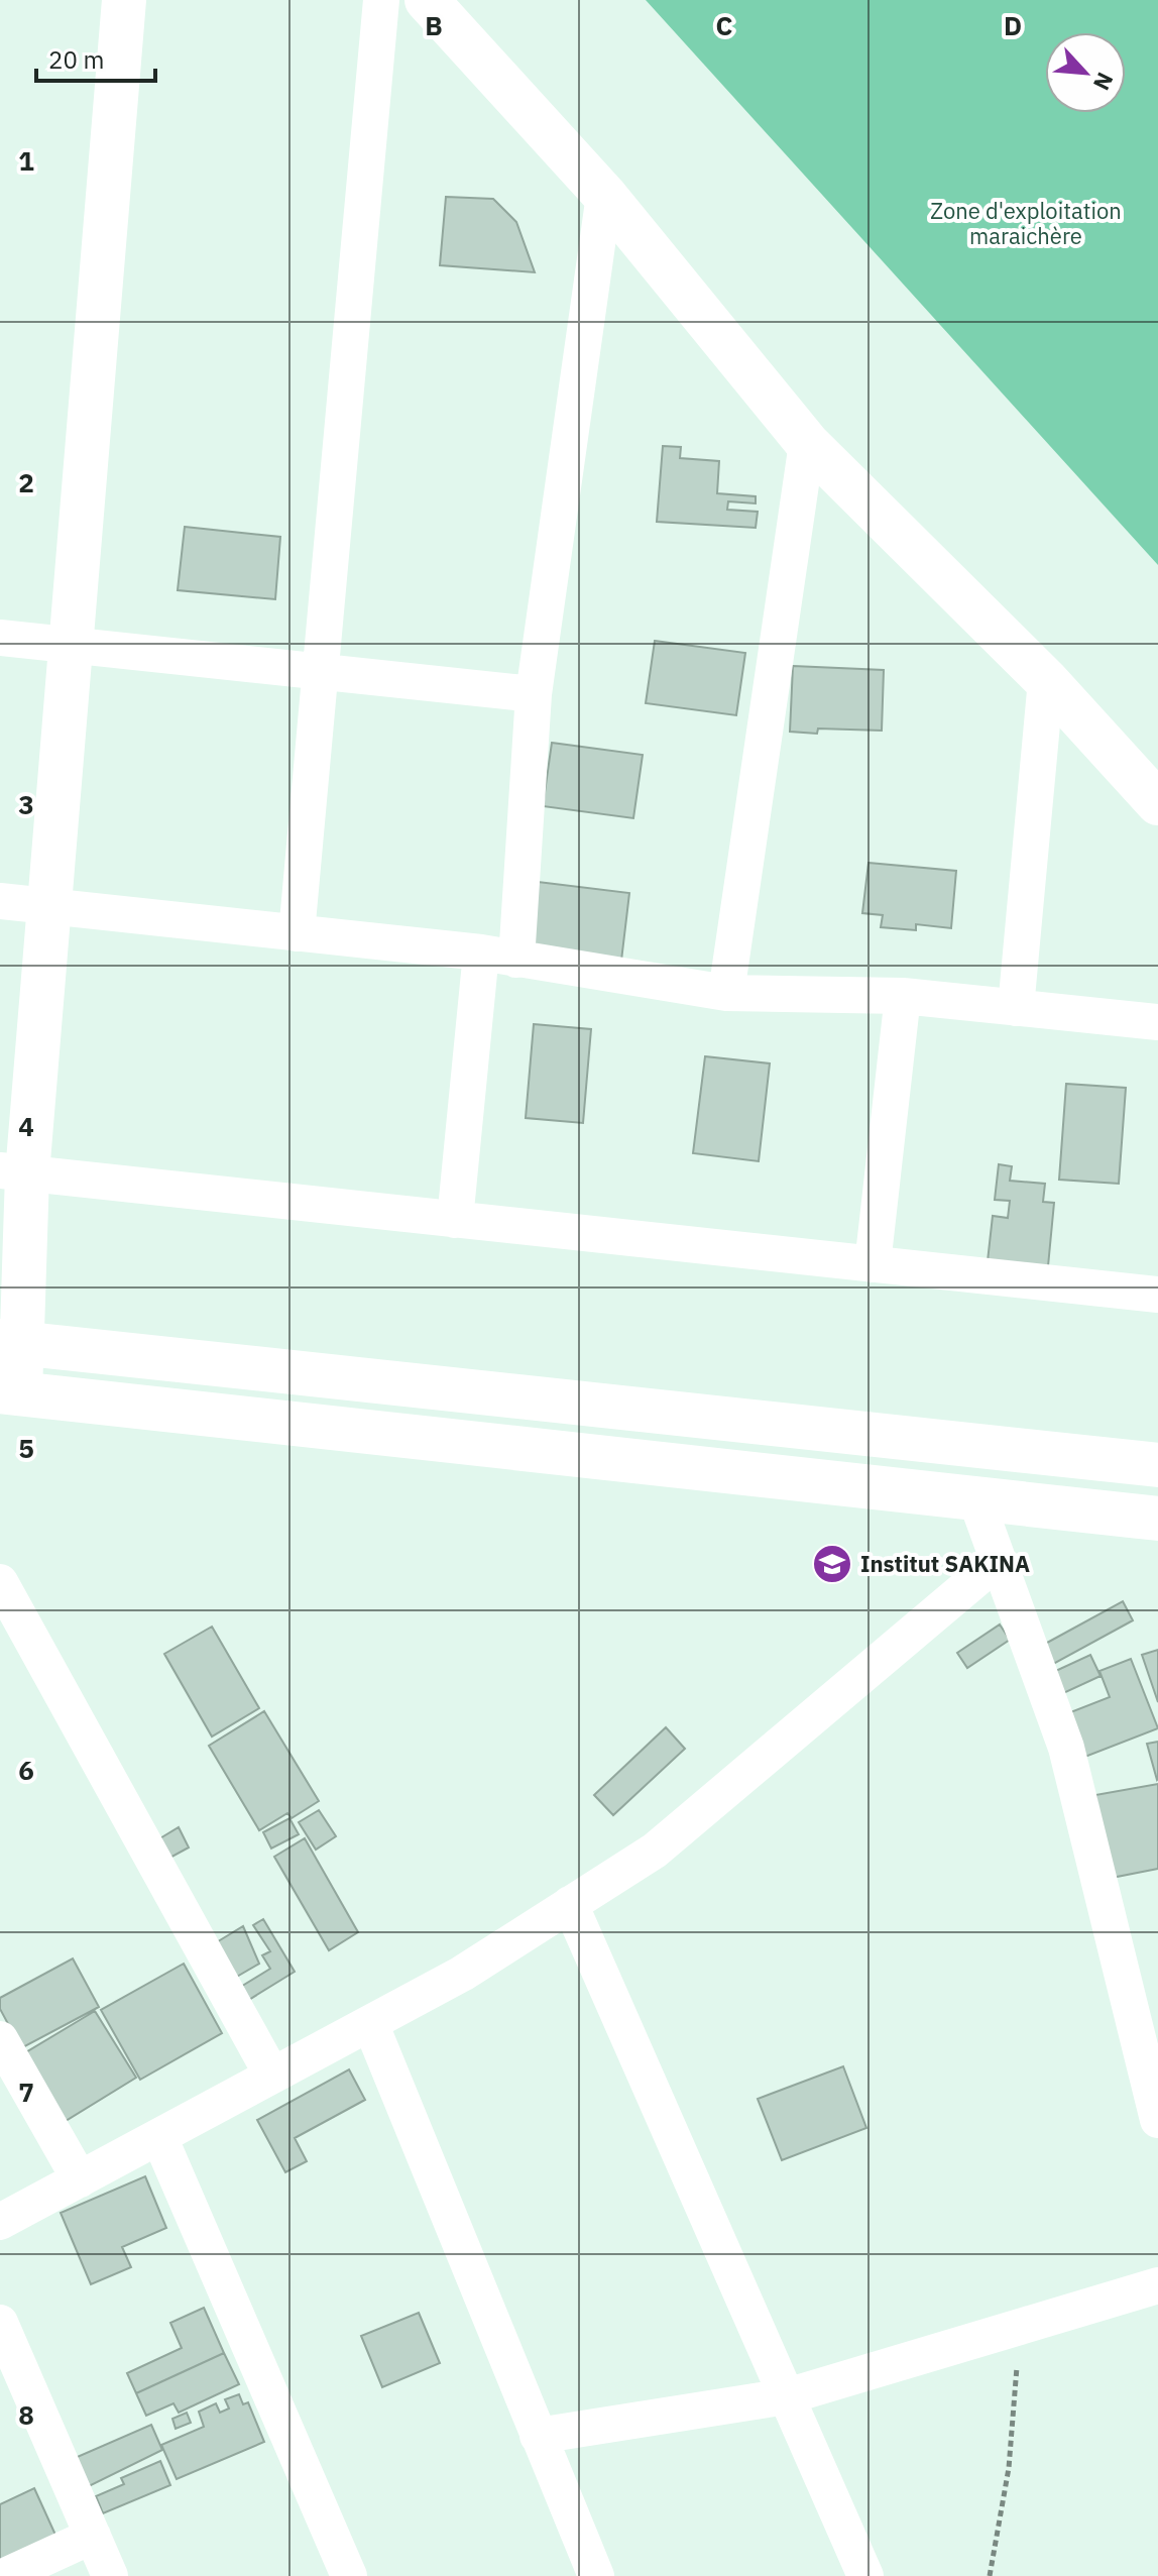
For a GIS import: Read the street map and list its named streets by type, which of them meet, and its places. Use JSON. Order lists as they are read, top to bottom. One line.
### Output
{"parks":["Zone d'exploitation maraichère"],"places":{"school or university":["Institut SAKINA"]},"scale_bar":"20 m","north":"bottom right","grid":{"columns":["B","C","D"],"rows":["1","2","3","4","5","6","7","8"]}}
